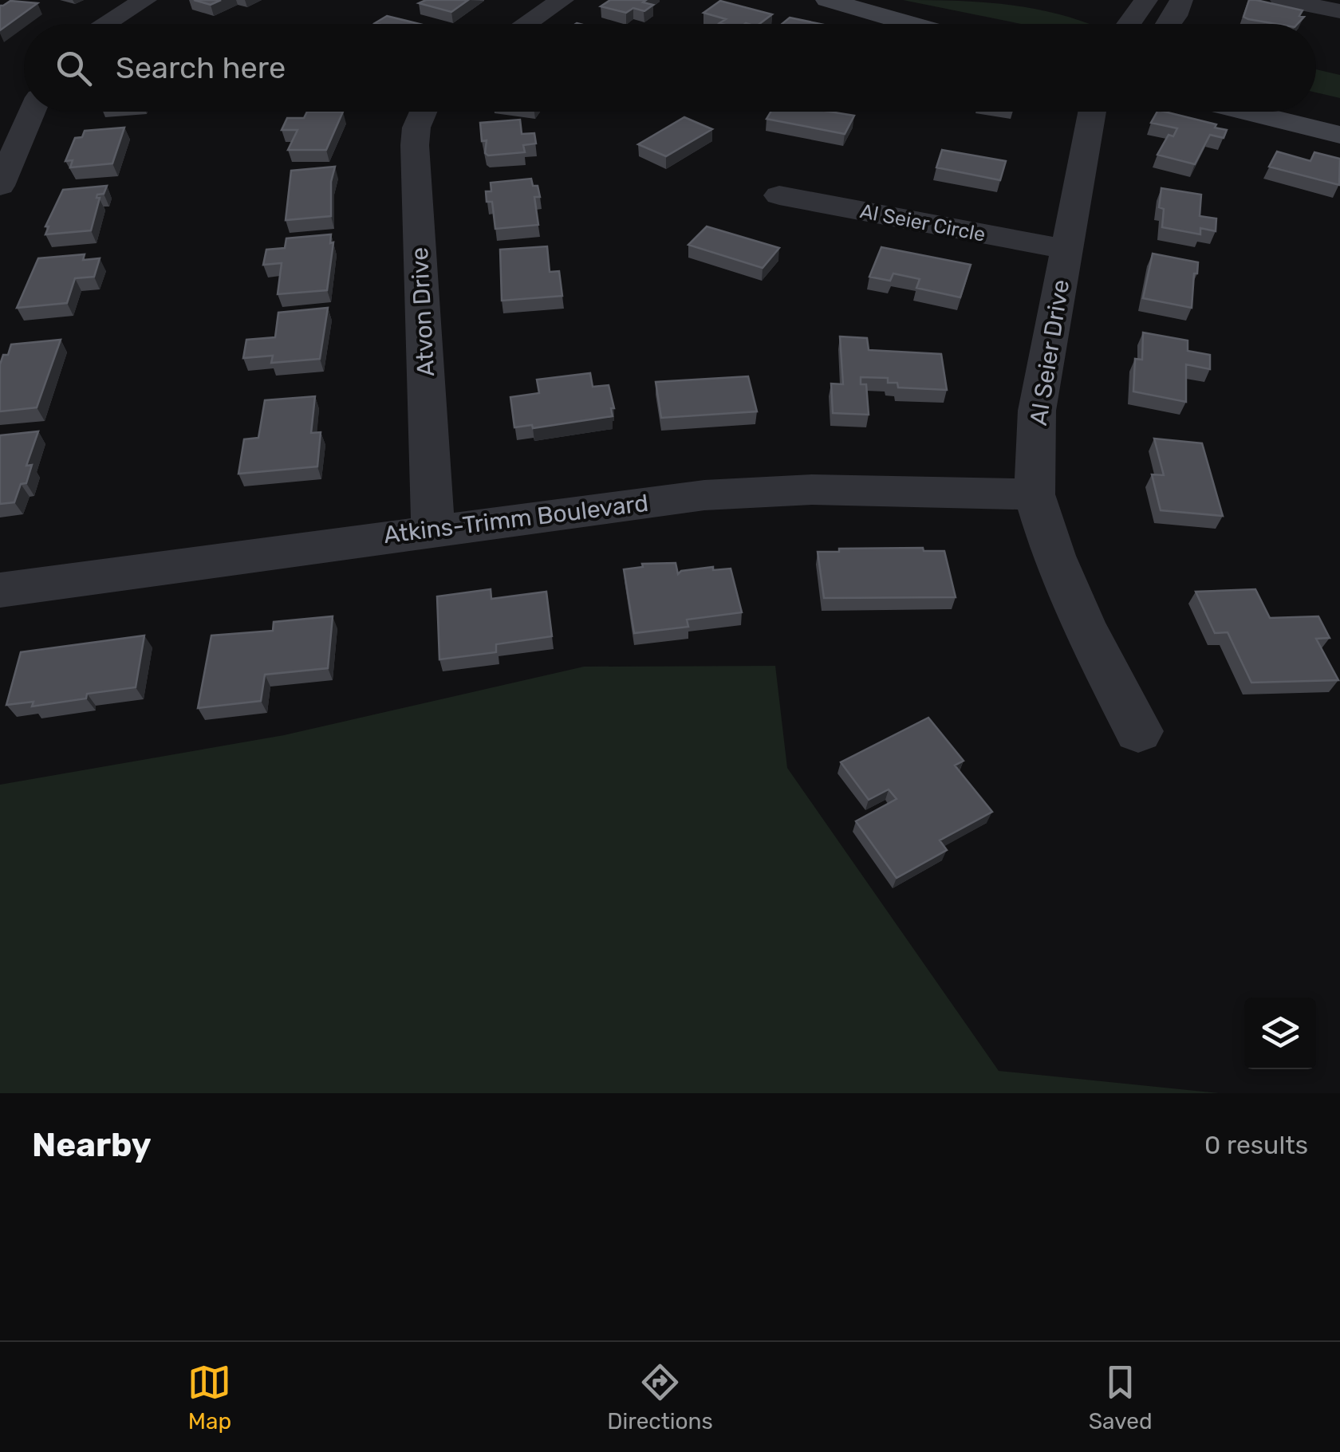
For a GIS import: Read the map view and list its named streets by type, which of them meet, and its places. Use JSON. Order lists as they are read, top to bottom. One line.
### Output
{"streets":{"street":["Al Seier Circle","Atvon Drive","Al Seier Drive","Atkins-Trimm Boulevard"]},"crossings":[["Al Seier Circle","Al Seier Drive"],["Atvon Drive","Atkins-Trimm Boulevard"],["Al Seier Drive","Atkins-Trimm Boulevard"]],"page":{"search":"Search here","heading":["Nearby","0 results"],"nav":["Map","Directions","Saved"]}}
